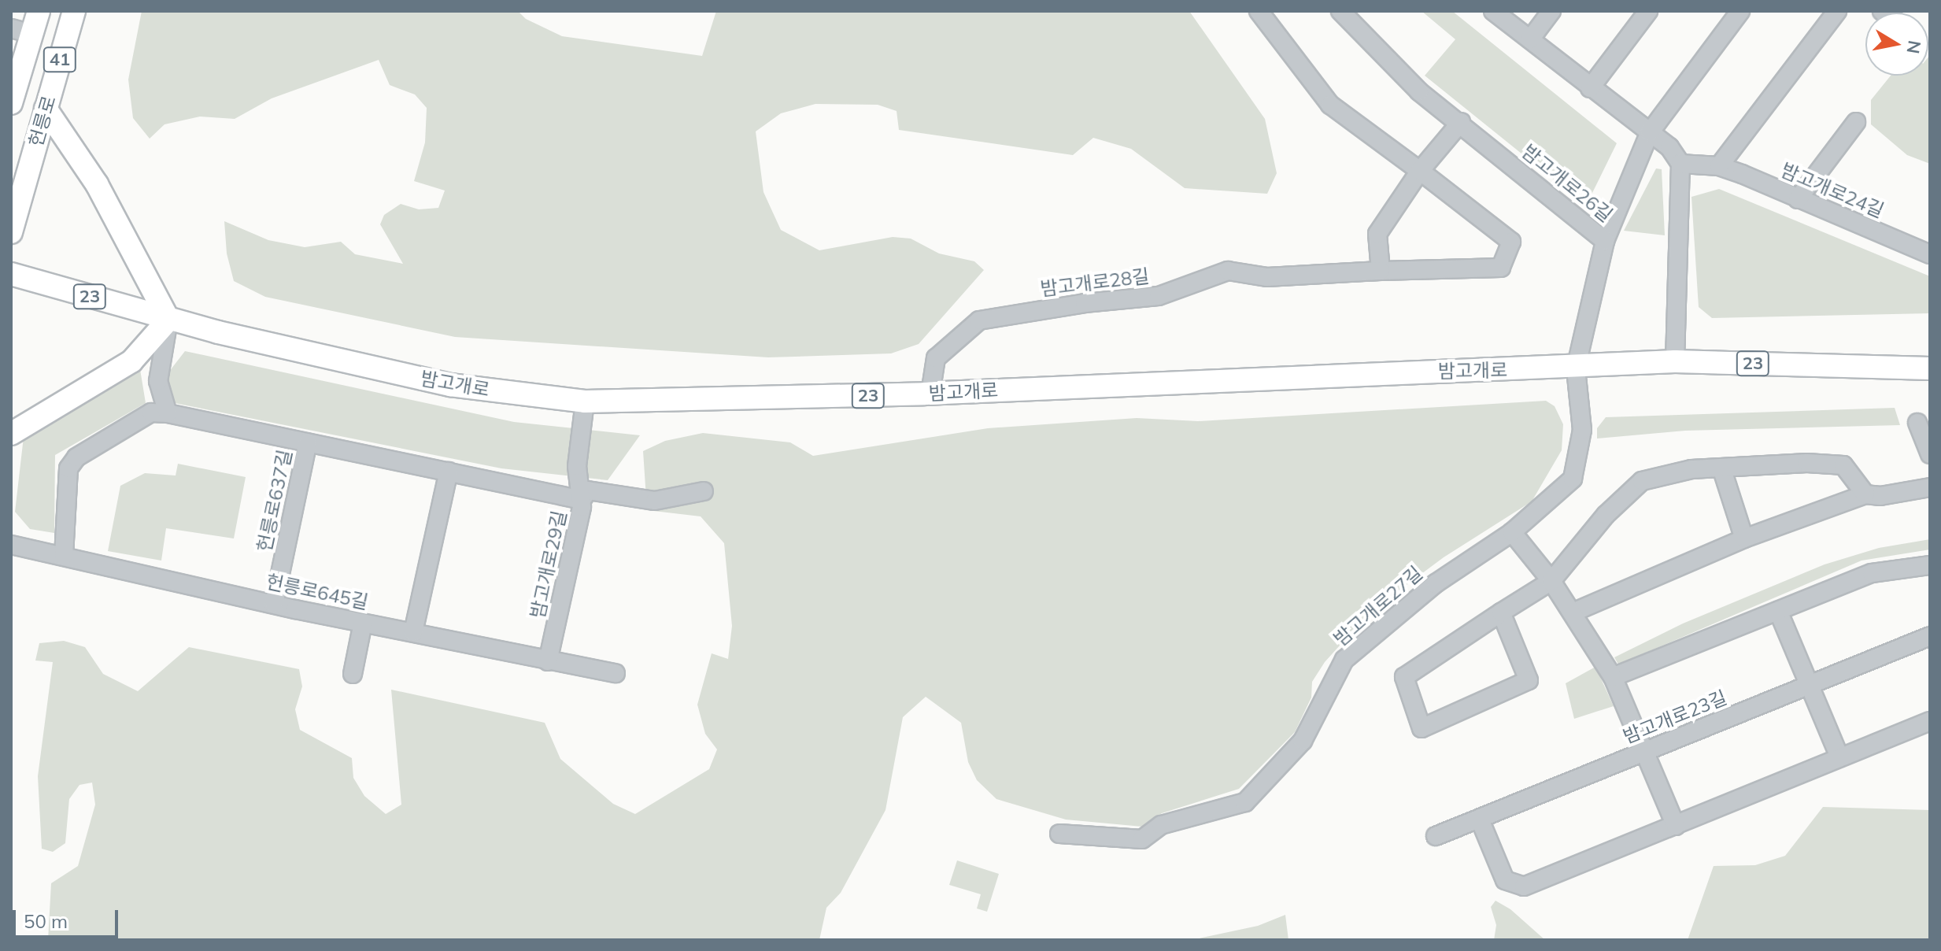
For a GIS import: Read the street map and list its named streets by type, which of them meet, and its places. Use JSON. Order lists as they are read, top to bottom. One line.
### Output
{"streets":{"main road":["41","헌릉로","23","밤고개로"],"street":["밤고개로26길","밤고개로24길","밤고개로28길","헌릉로637길","밤고개로29길","헌릉로645길","밤고개로27길","밤고개로23길"]},"crossings":[["밤고개로26길","밤고개로"],["밤고개로26길","밤고개로27길"],["밤고개로28길","밤고개로"],["밤고개로","밤고개로29길"],["밤고개로","밤고개로27길"],["헌릉로637길","밤고개로29길"],["헌릉로637길","헌릉로645길"],["밤고개로29길","헌릉로645길"]],"scale_bar":"50 m","north":"right"}
